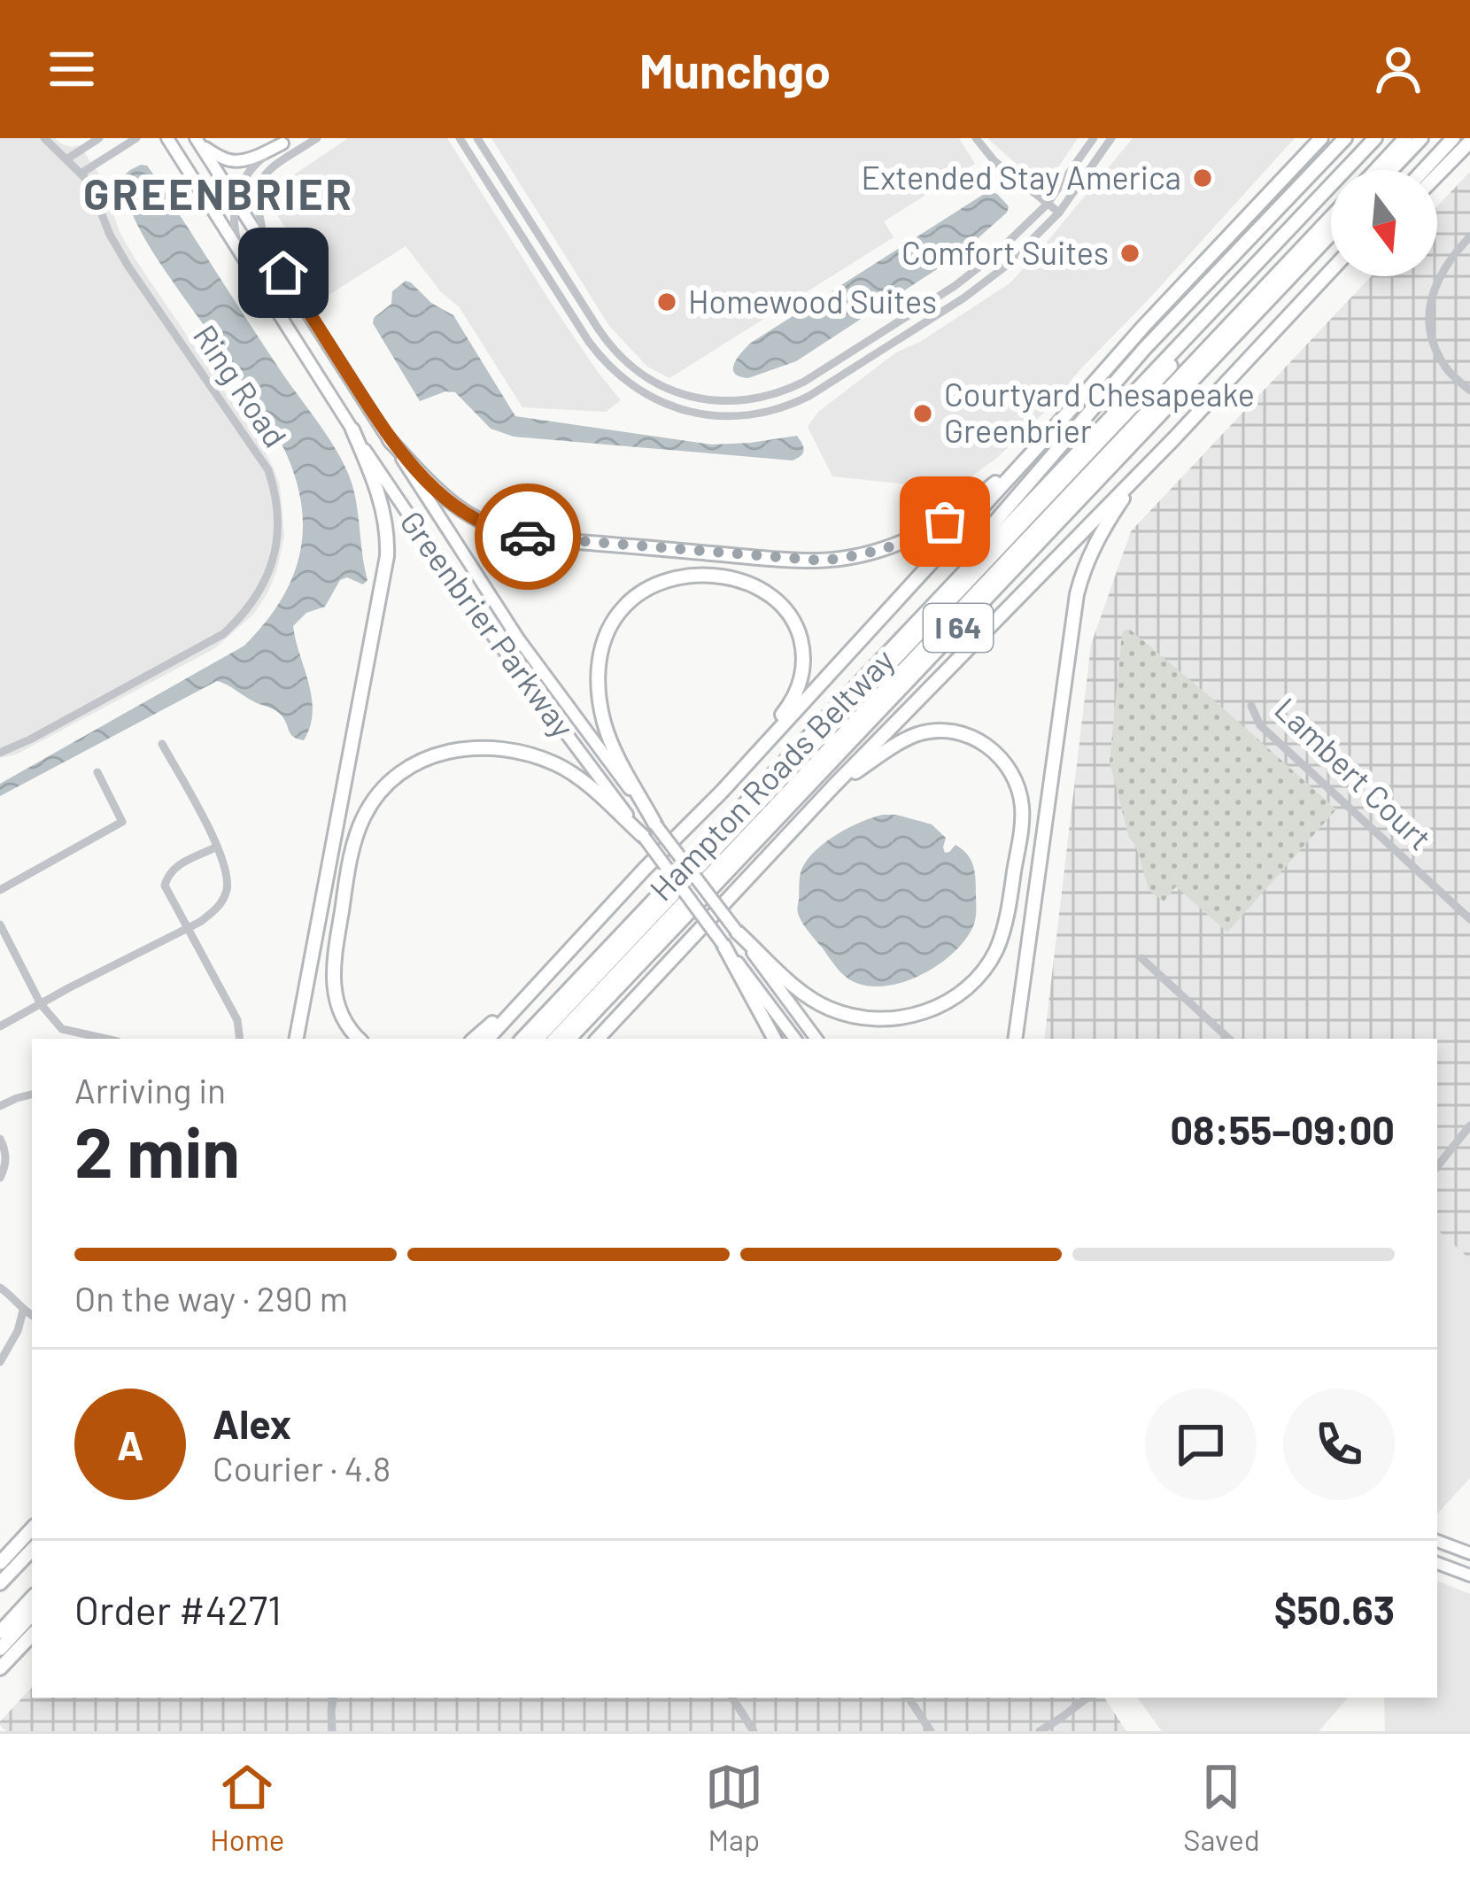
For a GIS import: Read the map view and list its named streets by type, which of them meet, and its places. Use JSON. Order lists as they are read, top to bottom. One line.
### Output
{"streets":{"highway":["I 64","Hampton Roads Beltway"],"main road":["Greenbrier Parkway"],"street":["Ring Road","Lambert Court"]},"districts":["GREENBRIER"],"places":["Extended Stay America","Comfort Suites","Homewood Suites","Courtyard Chesapeake Greenbrier"],"north":"bottom","page":{"header":"Munchgo","heading":["2 min","Arriving in","08:55–09:00"],"panel":["Alex","Courier · 4.8","Order #4271","$50.63"],"bar":"On the way · 290 m","round":"A","tabs":["Home","Map","Saved"]}}
